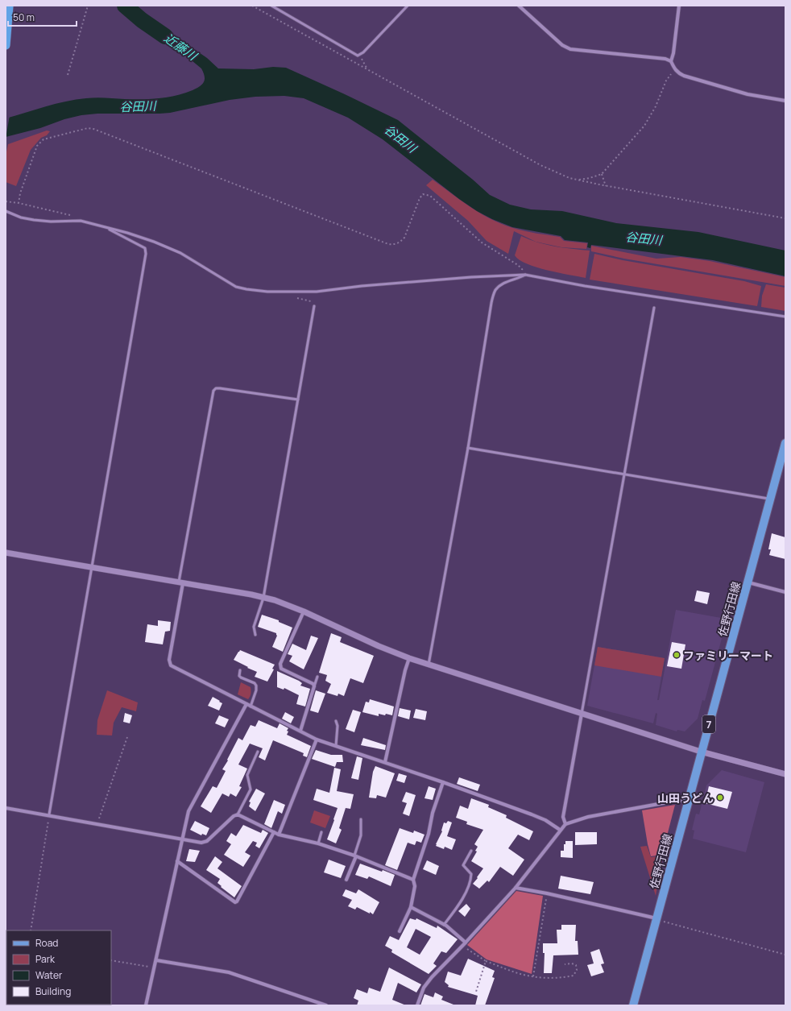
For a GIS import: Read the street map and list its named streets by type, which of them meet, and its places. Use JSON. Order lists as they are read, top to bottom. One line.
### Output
{"streets":{"main road":["佐野行田線","7"]},"water":["近藤川","谷田川"],"places":["ファミリーマート","山田うどん"],"legend":["Road","Park","Water","Building"],"scale_bar":"50 m"}
